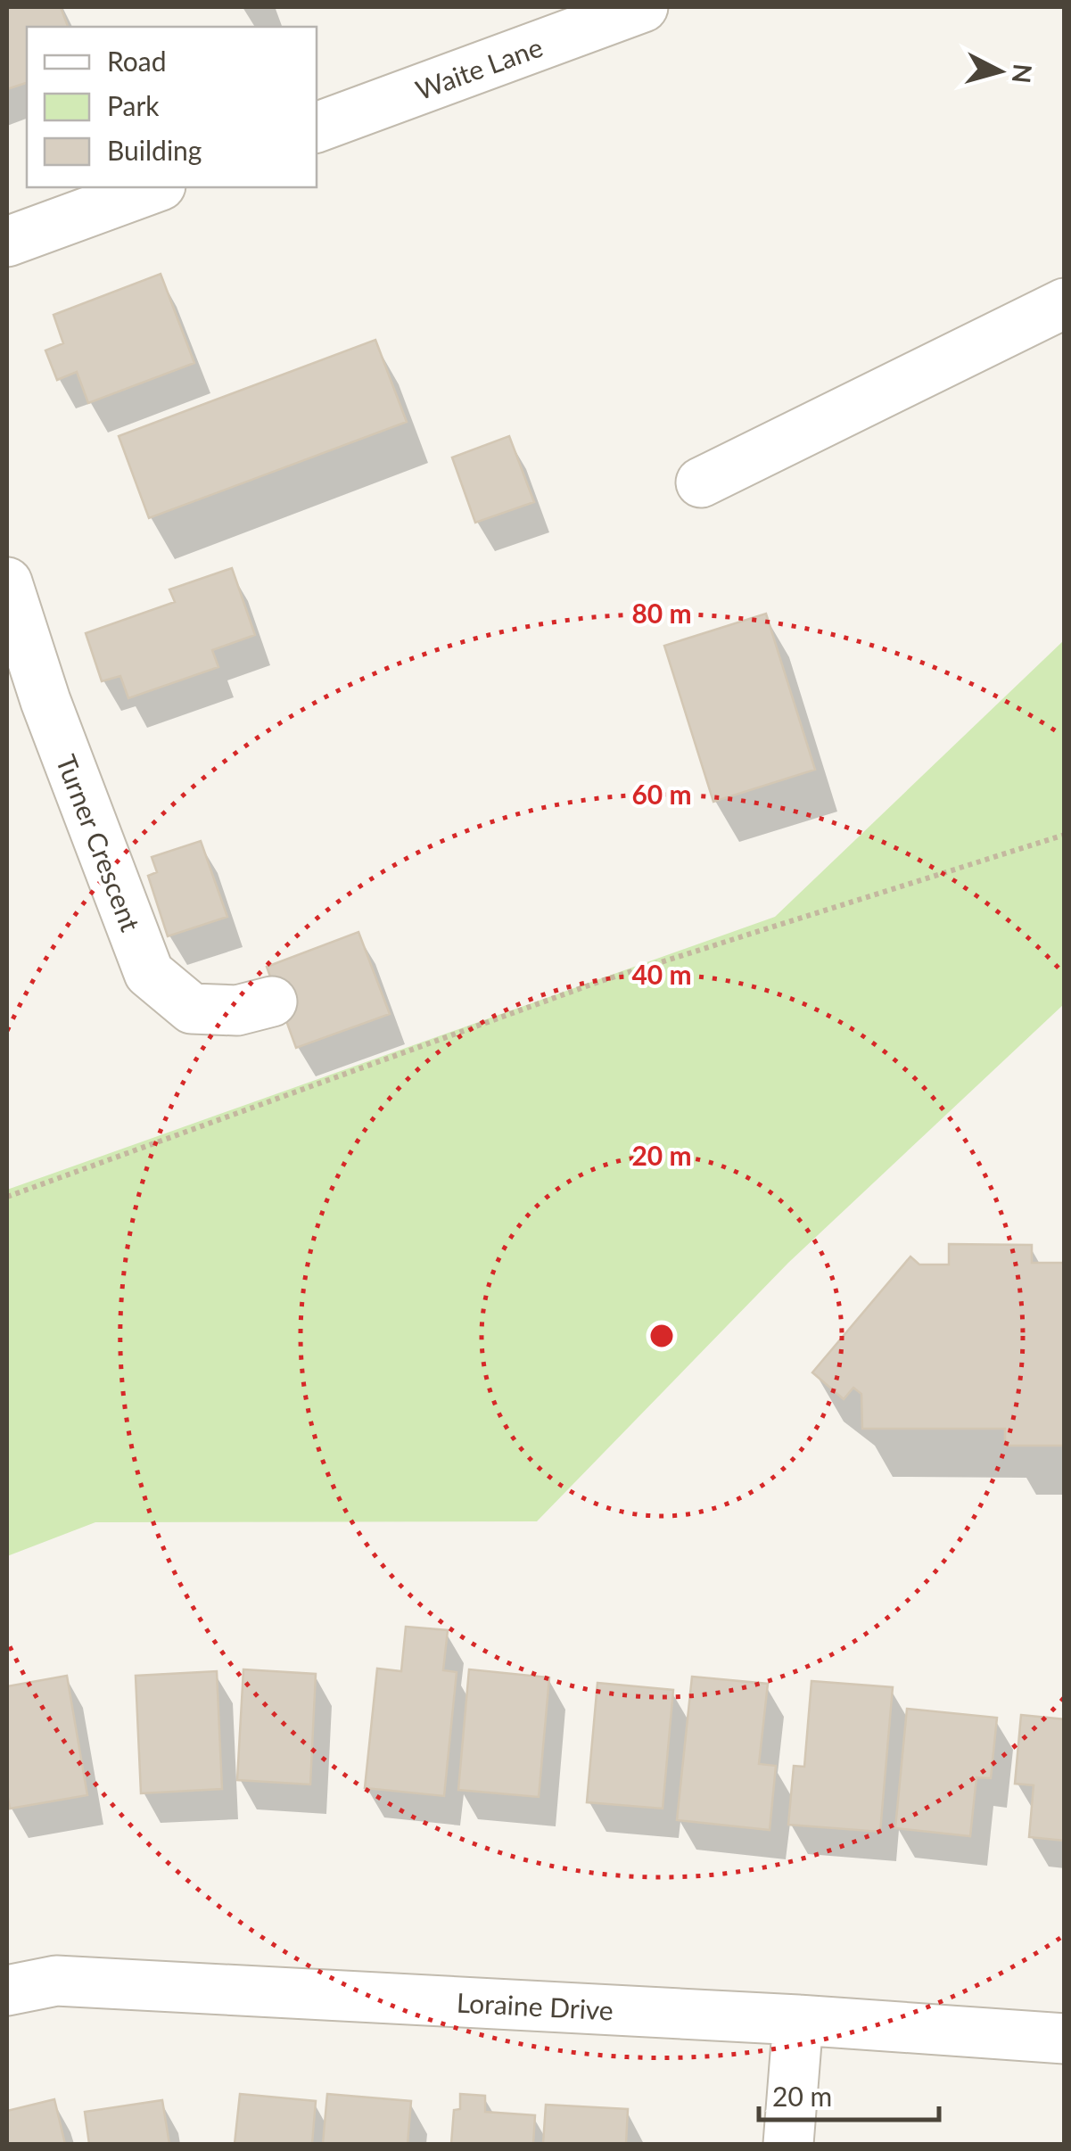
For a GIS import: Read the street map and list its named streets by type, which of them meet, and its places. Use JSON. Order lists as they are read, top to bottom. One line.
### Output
{"streets":{"street":["Waite Lane","Turner Crescent","Loraine Drive"]},"legend":["Road","Park","Building"],"scale_bar":"20 m","north":"right","rings":["80 m","60 m","40 m","20 m"]}
